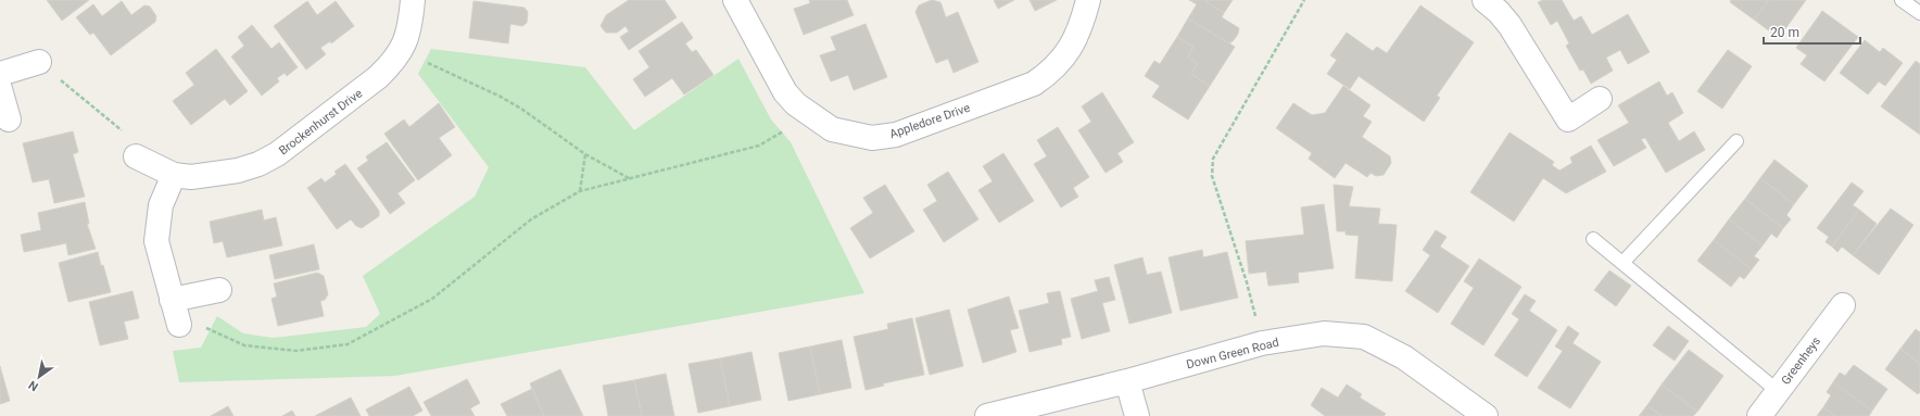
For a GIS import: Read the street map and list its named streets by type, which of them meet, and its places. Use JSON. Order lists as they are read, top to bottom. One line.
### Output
{"streets":{"street":["Appledore Drive","Brockenhurst Drive","Down Green Road","Greenheys"]},"scale_bar":"20 m","north":"bottom left"}
